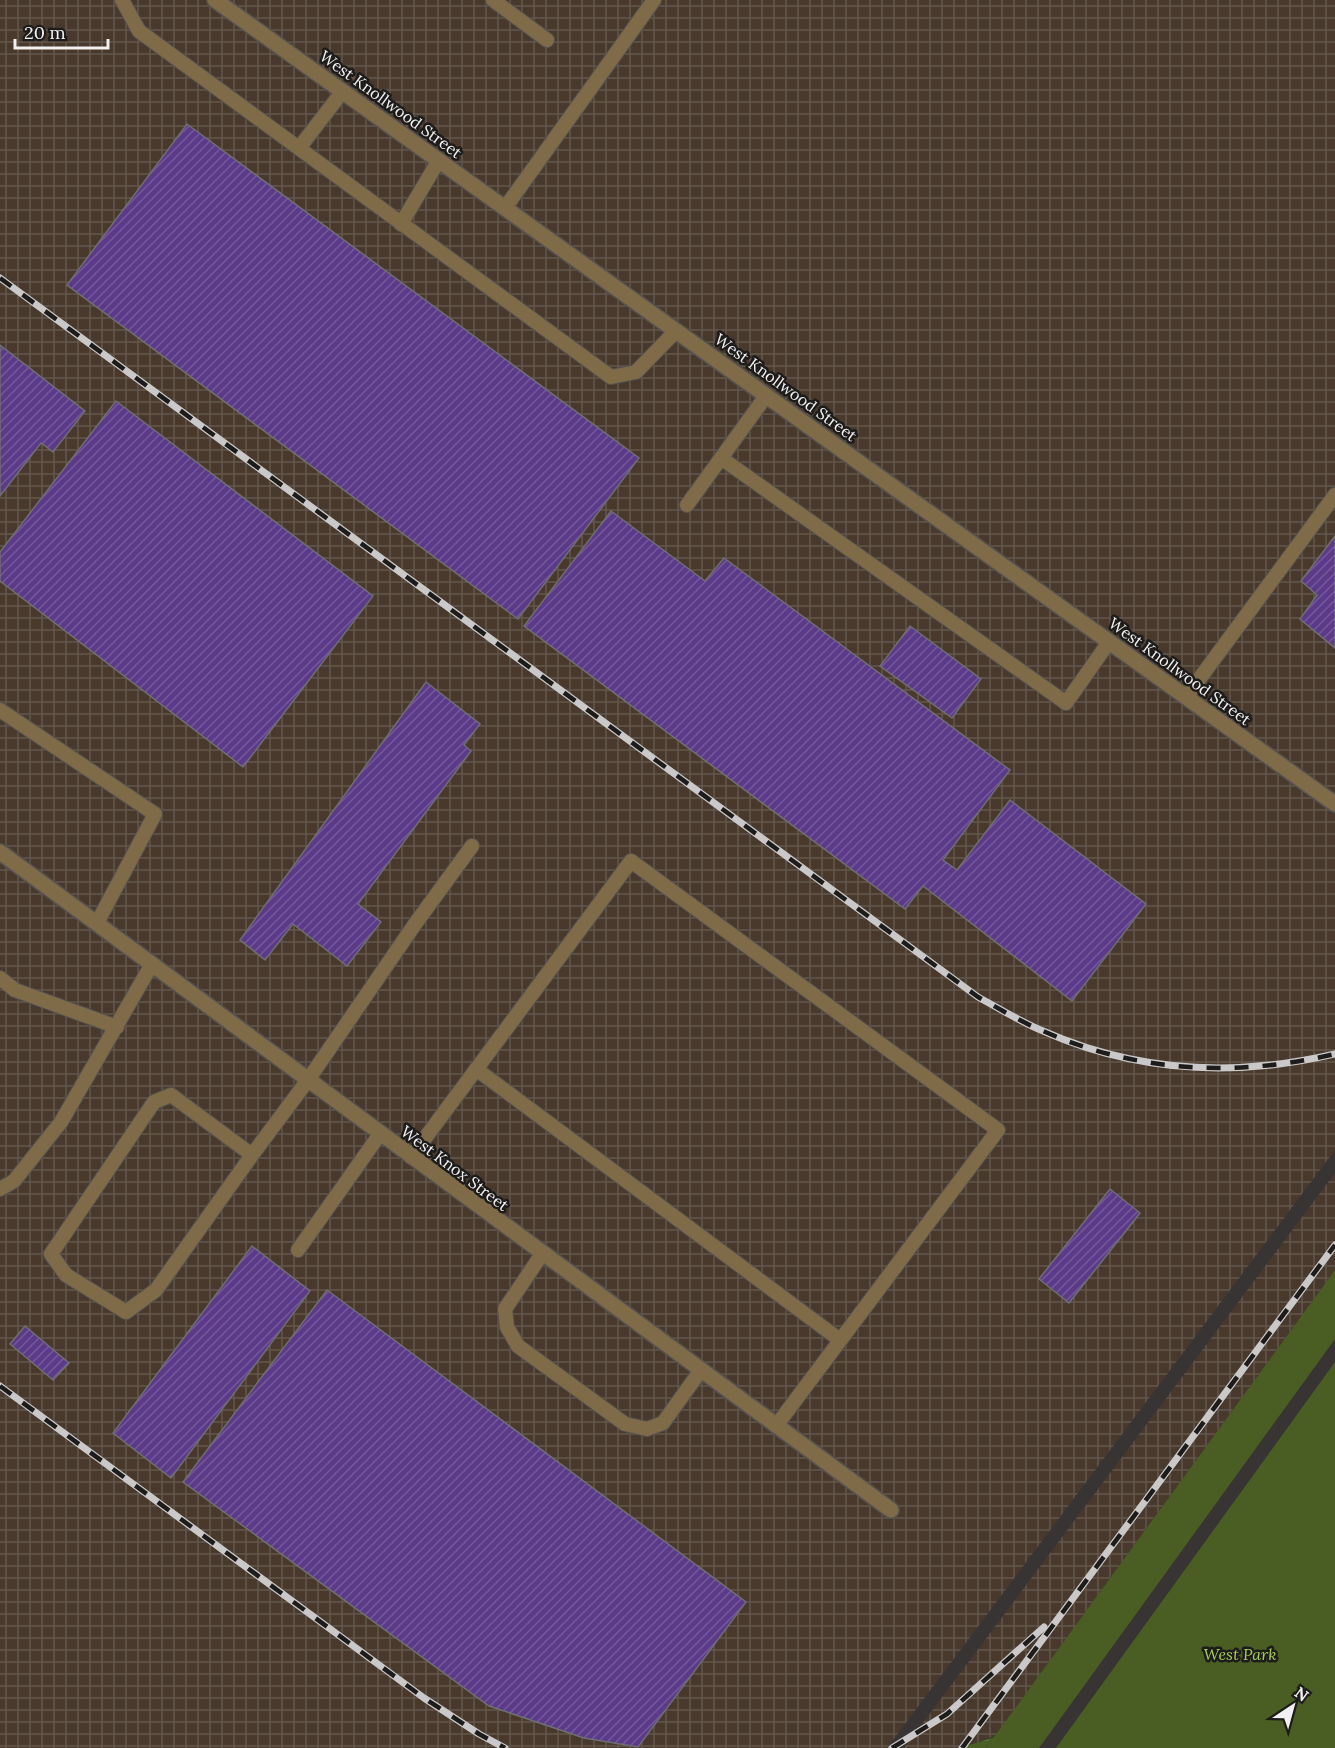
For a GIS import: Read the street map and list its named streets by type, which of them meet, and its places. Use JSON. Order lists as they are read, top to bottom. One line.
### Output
{"streets":{"street":["West Knollwood Street","West Knox Street"]},"parks":["West Park"],"scale_bar":"20 m","north":"top right"}
